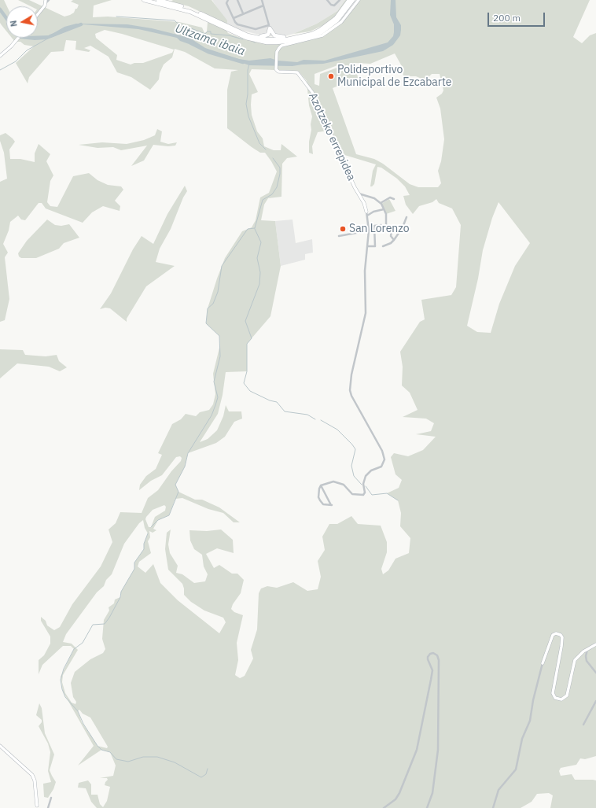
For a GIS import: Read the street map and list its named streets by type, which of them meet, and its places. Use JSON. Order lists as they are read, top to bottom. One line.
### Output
{"streets":{"street":["Azotzeko errepidea"]},"water":["Ultzama ibaia"],"places":["Polideportivo Municipal de Ezcabarte","San Lorenzo"],"scale_bar":"200 m","north":"left"}
